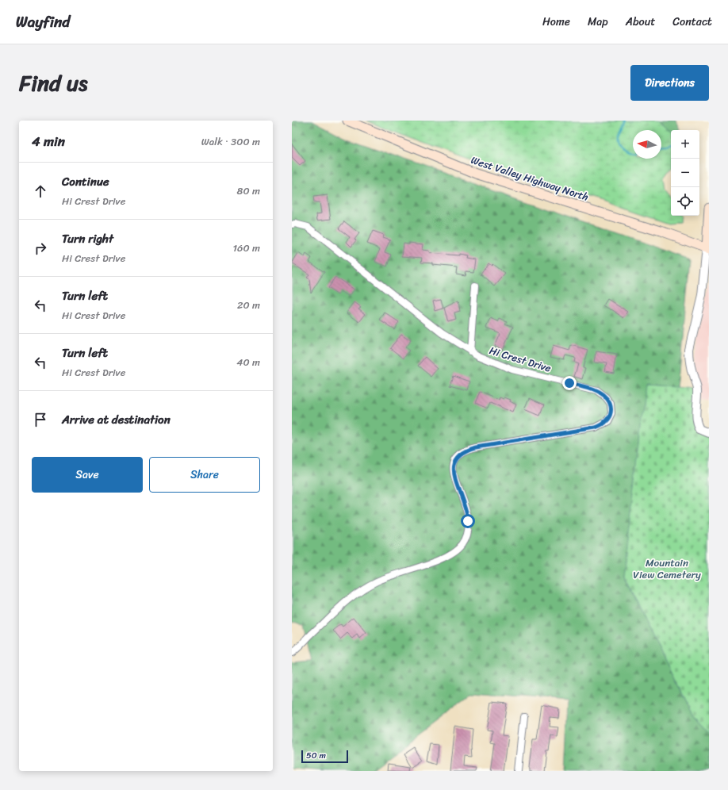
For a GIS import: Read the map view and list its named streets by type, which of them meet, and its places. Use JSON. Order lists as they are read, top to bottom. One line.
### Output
{"streets":{"main road":["West Valley Highway North"],"street":["Hi Crest Drive"]},"parks":["Mountain View Cemetery"],"scale_bar":"50 m","north":"left","page":{"header":"Wayfind","nav":["Home","Map","About","Contact"],"title":"Find us","buttons":["Directions",["Save","Share"]],"heading":["4 min","Walk · 300 m"],"map_buttons":["+","−"],"list":[["Continue","Hi Crest Drive","80 m"],["Turn right","Hi Crest Drive","160 m"],["Turn left","Hi Crest Drive","20 m"],["Turn left","Hi Crest Drive","40 m"],"Arrive at destination"],"scale":"50 m"}}
